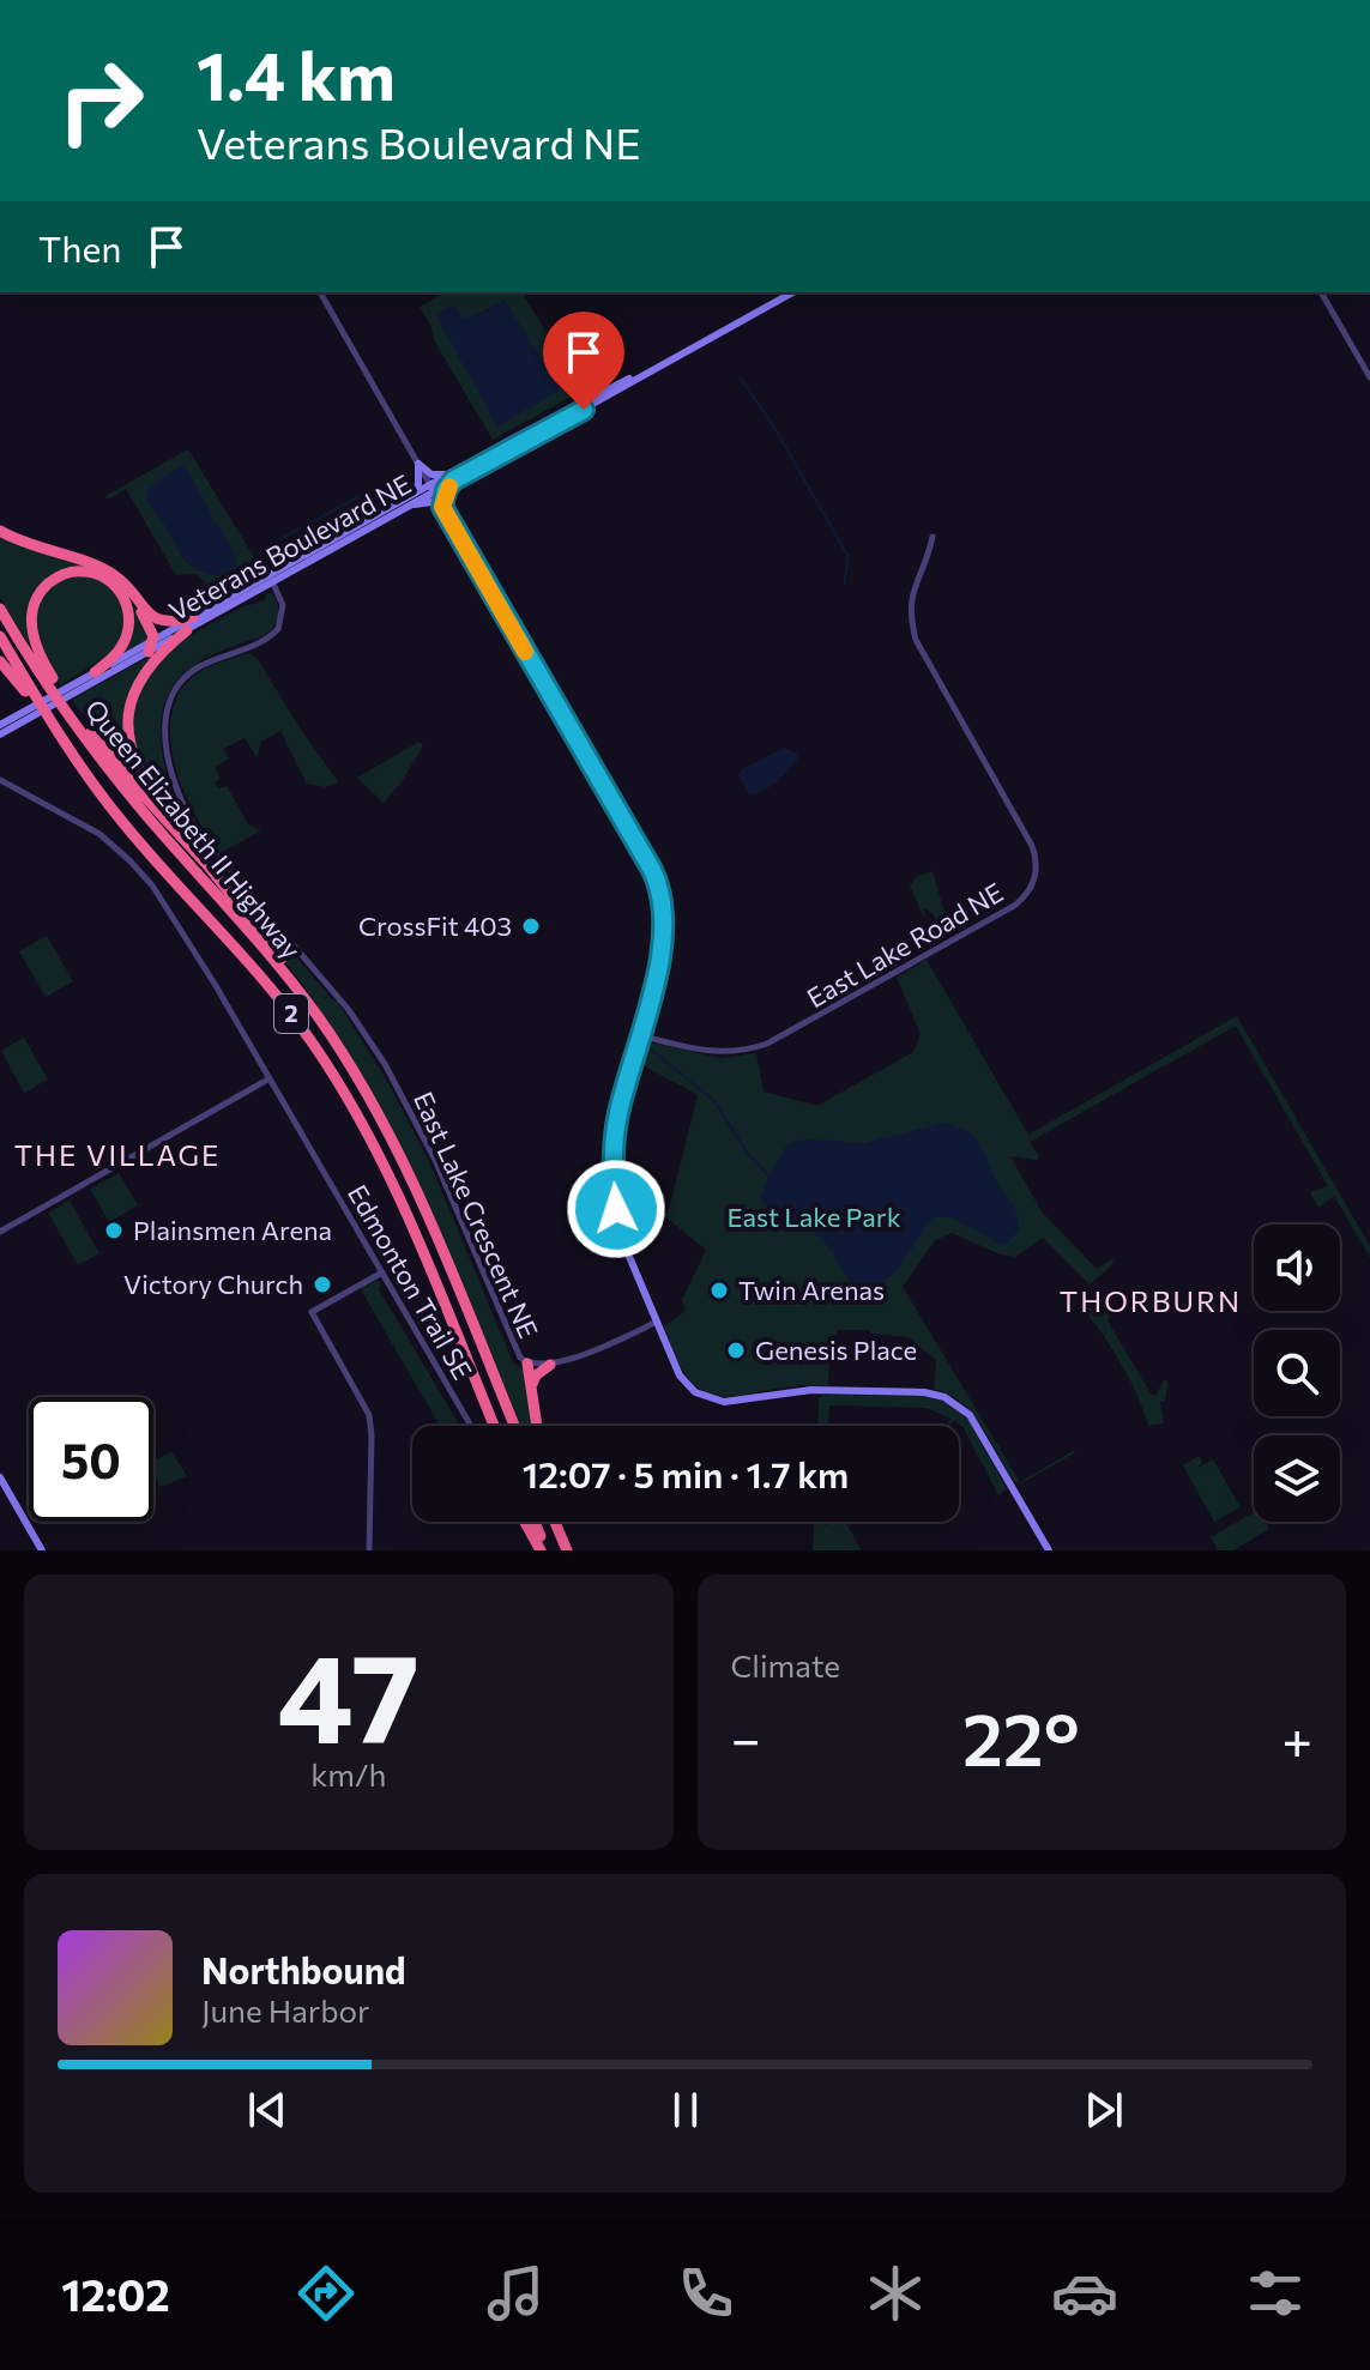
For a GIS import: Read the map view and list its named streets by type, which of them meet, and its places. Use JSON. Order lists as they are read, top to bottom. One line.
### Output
{"streets":{"highway":["Queen Elizabeth II Highway","2"],"main road":["Veterans Boulevard NE"],"street":["East Lake Road NE","East Lake Crescent NE","Edmonton Trail SE"]},"crossings":[["Veterans Boulevard NE","East Lake Crescent NE"]],"districts":["THE VILLAGE","THORBURN"],"parks":["East Lake Park"],"places":["CrossFit 403","Plainsmen Arena","Victory Church","Twin Arenas","Genesis Place"],"page":{"turn":["1.4 km","Veterans Boulevard NE"],"then":"Then","limit":"50","trip":"12:07 · 5 min · 1.7 km","tile":[["47","km/h"],"Climate"],"heat":["−","22°","+"],"song":["Northbound","June Harbor"],"tabs":"12:02"}}
